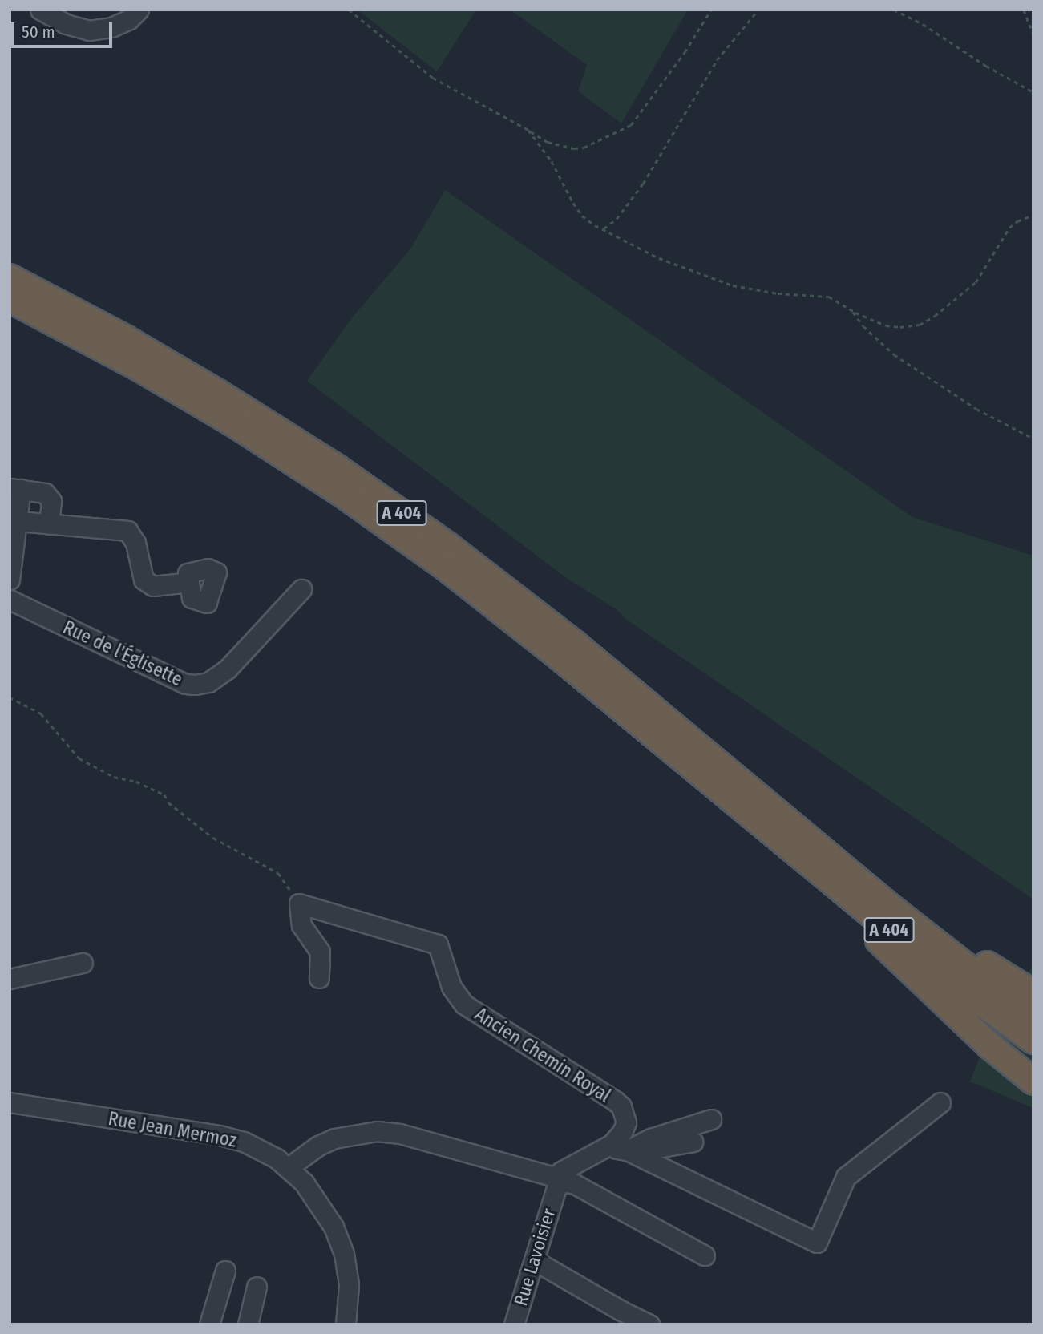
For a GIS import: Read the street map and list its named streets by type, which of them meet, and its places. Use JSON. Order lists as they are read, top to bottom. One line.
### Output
{"streets":{"highway":["A 404"],"street":["Rue de l'Églisette","Ancien Chemin Royal","Rue Jean Mermoz","Rue Lavoisier"]},"scale_bar":"50 m"}
